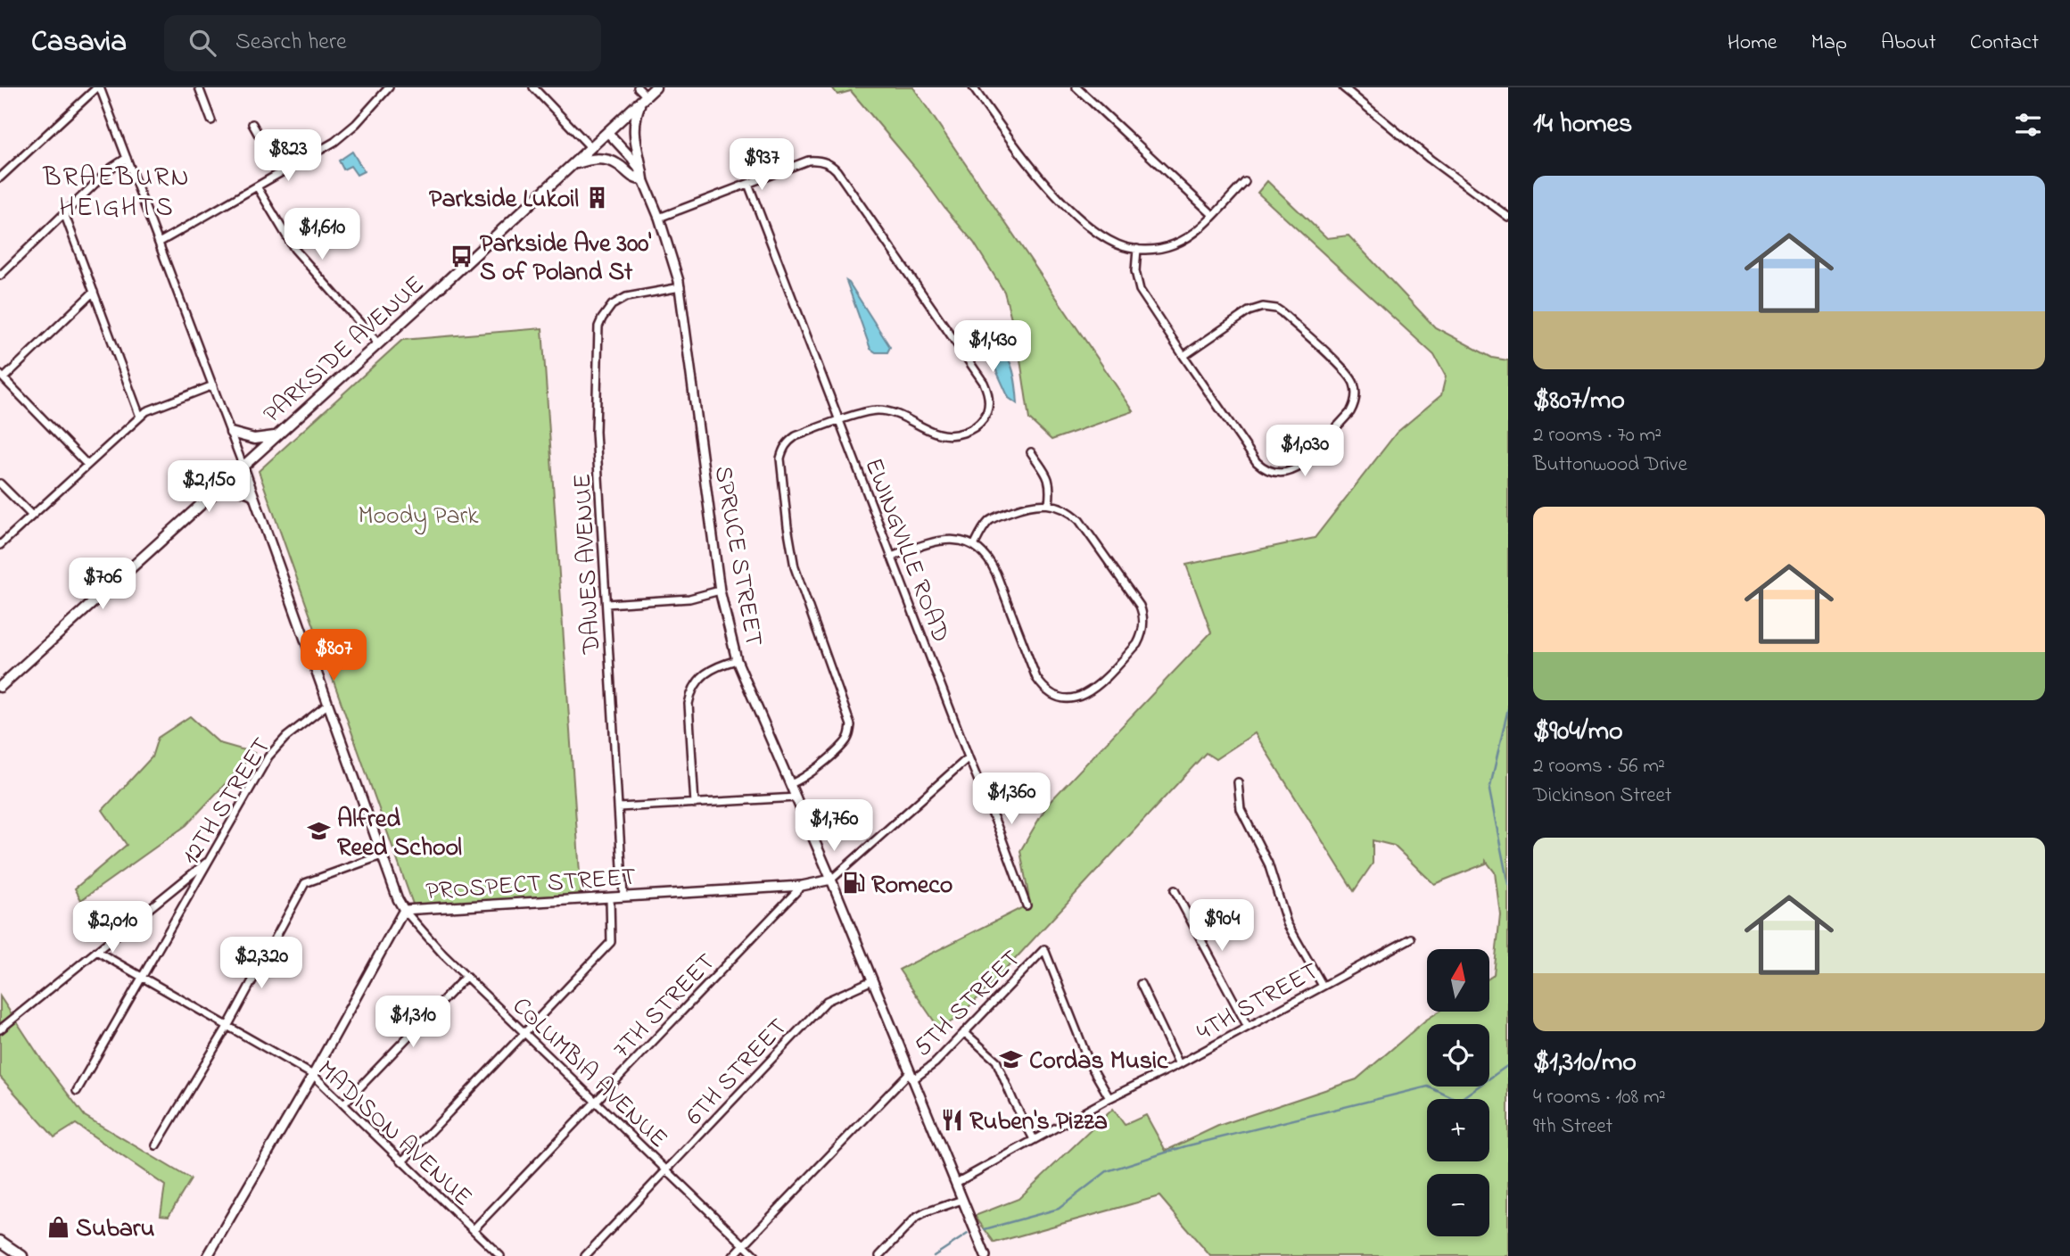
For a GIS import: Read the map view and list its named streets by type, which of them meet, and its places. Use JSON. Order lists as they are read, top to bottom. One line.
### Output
{"streets":{"main road":["PARKSIDE AVENUE"],"street":["EWINGVILLE ROAD","SPRUCE STREET","DAWES AVENUE","12TH STREET","PROSPECT STREET","4TH STREET","5TH STREET","7TH STREET","6TH STREET","COLUMBIA AVENUE","MADISON AVENUE"]},"crossings":[["PARKSIDE AVENUE","SPRUCE STREET"],["SPRUCE STREET","DAWES AVENUE"],["SPRUCE STREET","PROSPECT STREET"],["SPRUCE STREET","4TH STREET"],["SPRUCE STREET","5TH STREET"],["SPRUCE STREET","6TH STREET"],["DAWES AVENUE","PROSPECT STREET"],["12TH STREET","MADISON AVENUE"],["PROSPECT STREET","7TH STREET"],["PROSPECT STREET","COLUMBIA AVENUE"],["PROSPECT STREET","MADISON AVENUE"],["4TH STREET","5TH STREET"],["5TH STREET","COLUMBIA AVENUE"],["7TH STREET","COLUMBIA AVENUE"],["7TH STREET","MADISON AVENUE"],["6TH STREET","COLUMBIA AVENUE"]],"districts":["BRAEBURN HEIGHTS"],"parks":["Moody Park"],"places":{"building":["Parkside Lukoil"],"bus stop":["Parkside Ave 300' S of Poland St"],"school or university":["Alfred Reed School","Cordas Music"],"fuel station":["Romeco"],"restaurant":["Ruben's Pizza"],"shop":["Subaru"]},"north":"top","page":{"header":"Casavia","search":"Search here","nav":["Home","Map","About","Contact"],"heading":"14 homes","price":["$823","$937","$1,610","$1,430","$1,030","$2,150","$706","$807","$1,360","$1,760","$904","$2,010","$2,320","$1,310"],"list":[{"name":"$807/mo","note":"2 rooms · 70 m² · Buttonwood Drive"},{"name":"$904/mo","note":"2 rooms · 56 m² · Dickinson Street"},{"name":"$1,310/mo","note":"4 rooms · 108 m² · 9th Street"}],"map_buttons":["+","−"]}}
